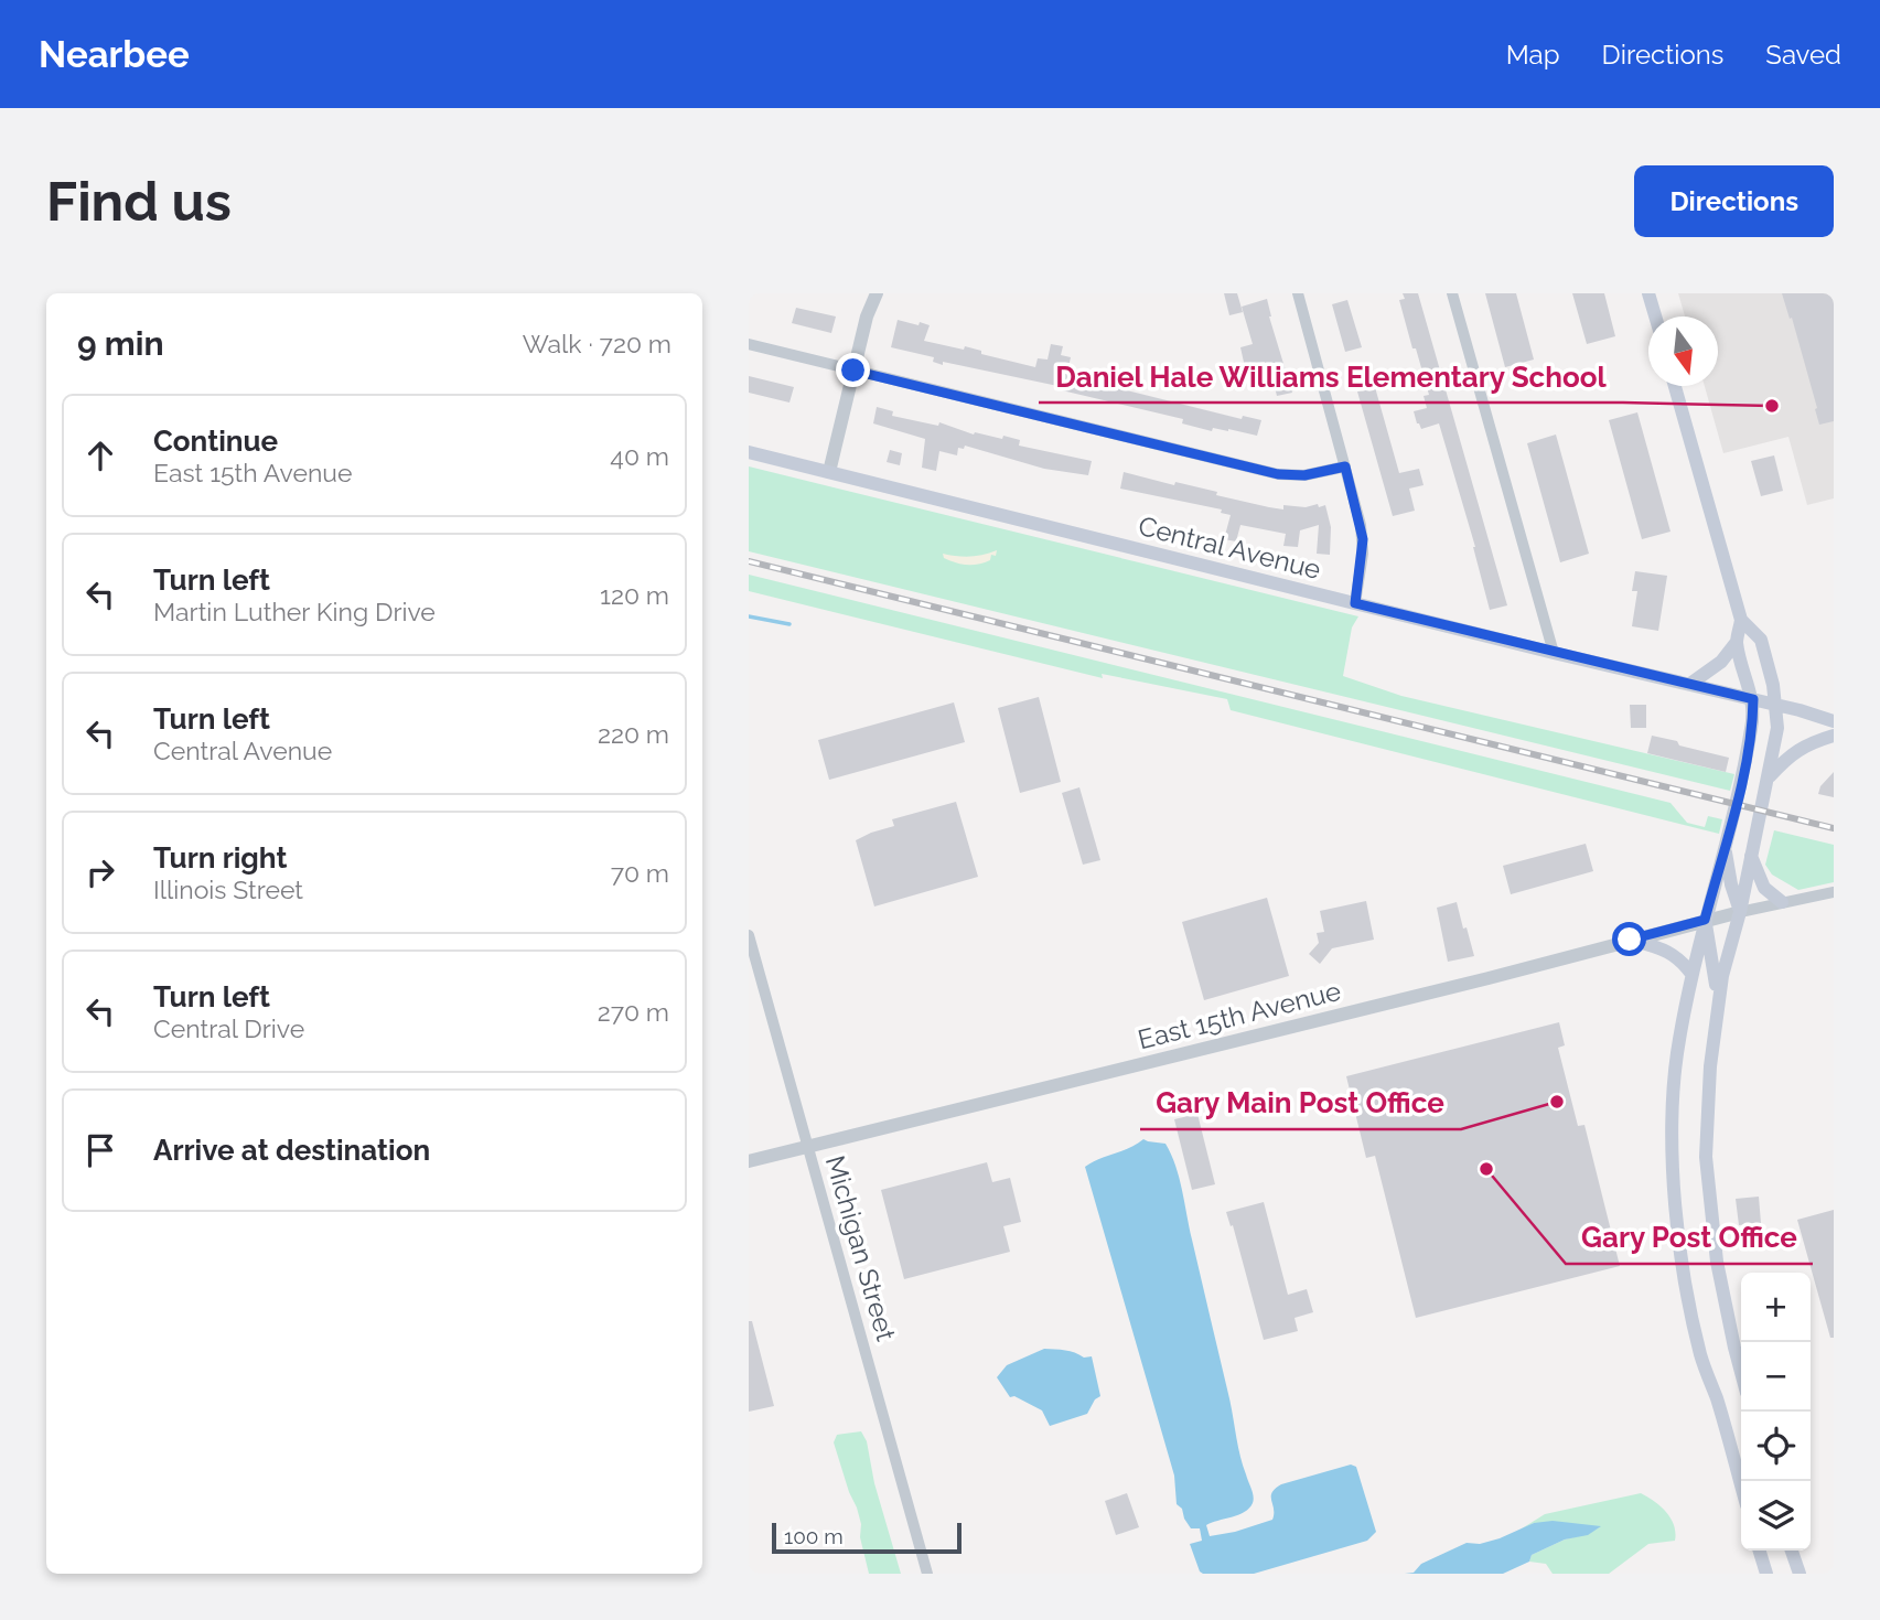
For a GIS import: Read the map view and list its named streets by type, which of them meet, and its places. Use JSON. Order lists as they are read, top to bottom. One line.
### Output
{"streets":{"main road":["Central Avenue"],"street":["East 15th Avenue","Michigan Street"]},"crossings":[["East 15th Avenue","Michigan Street"]],"places":["Daniel Hale Williams Elementary School","Gary Main Post Office","Gary Post Office"],"scale_bar":"100 m","north":"bottom","page":{"header":"Nearbee","nav":["Map","Directions","Saved"],"buttons":"Directions","title":"Find us","heading":["9 min","Walk · 720 m"],"list":[["Continue","East 15th Avenue","40 m"],["Turn left","Martin Luther King Drive","120 m"],["Turn left","Central Avenue","220 m"],["Turn right","Illinois Street","70 m"],["Turn left","Central Drive","270 m"],"Arrive at destination"],"map_buttons":["+","−"],"scale":"100 m"}}
